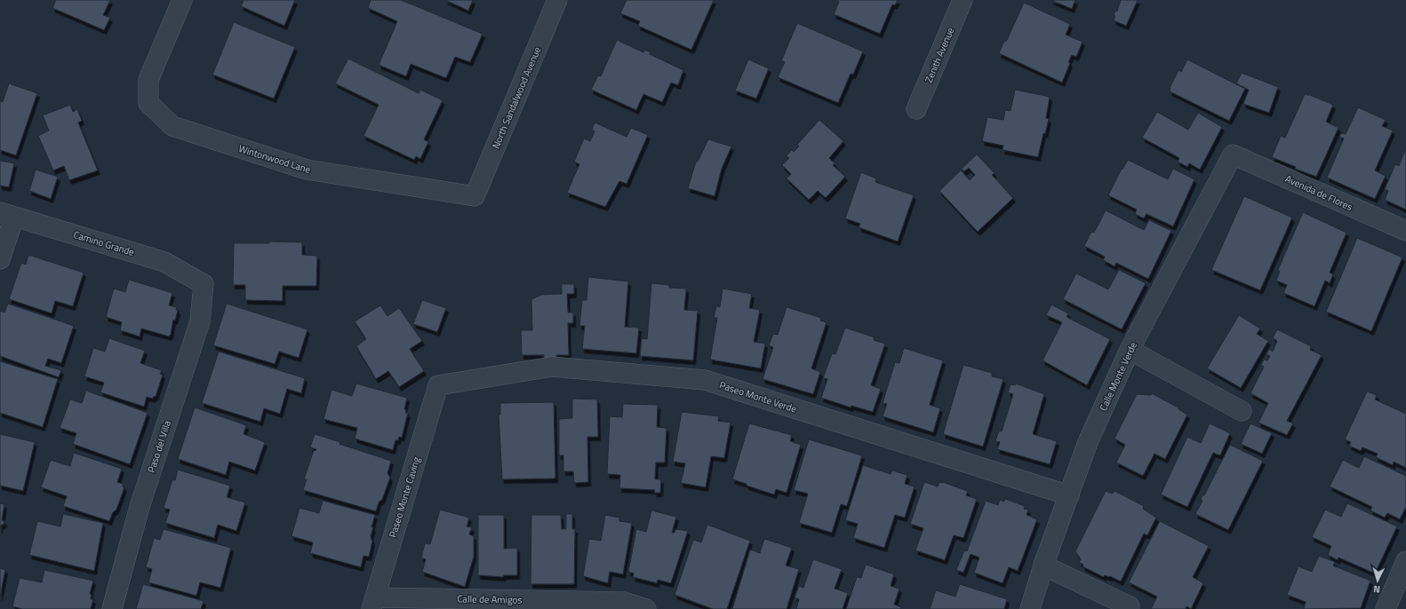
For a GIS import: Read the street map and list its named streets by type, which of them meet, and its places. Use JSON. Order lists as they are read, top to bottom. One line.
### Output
{"streets":{"street":["Zenith Avenue","North Sandalwood Avenue","Wintonwood Lane","Avenida de Flores","Camino Grande","Calle Monte Verde","Paseo Monte Verde","Paso del Villa","Paseo Monte Caving","Calle de Amigos"]},"crossings":[["North Sandalwood Avenue","Wintonwood Lane"],["Avenida de Flores","Calle Monte Verde"],["Camino Grande","Paso del Villa"],["Calle Monte Verde","Paseo Monte Verde"],["Paseo Monte Verde","Paseo Monte Caving"],["Paseo Monte Caving","Calle de Amigos"]],"north":"bottom"}
